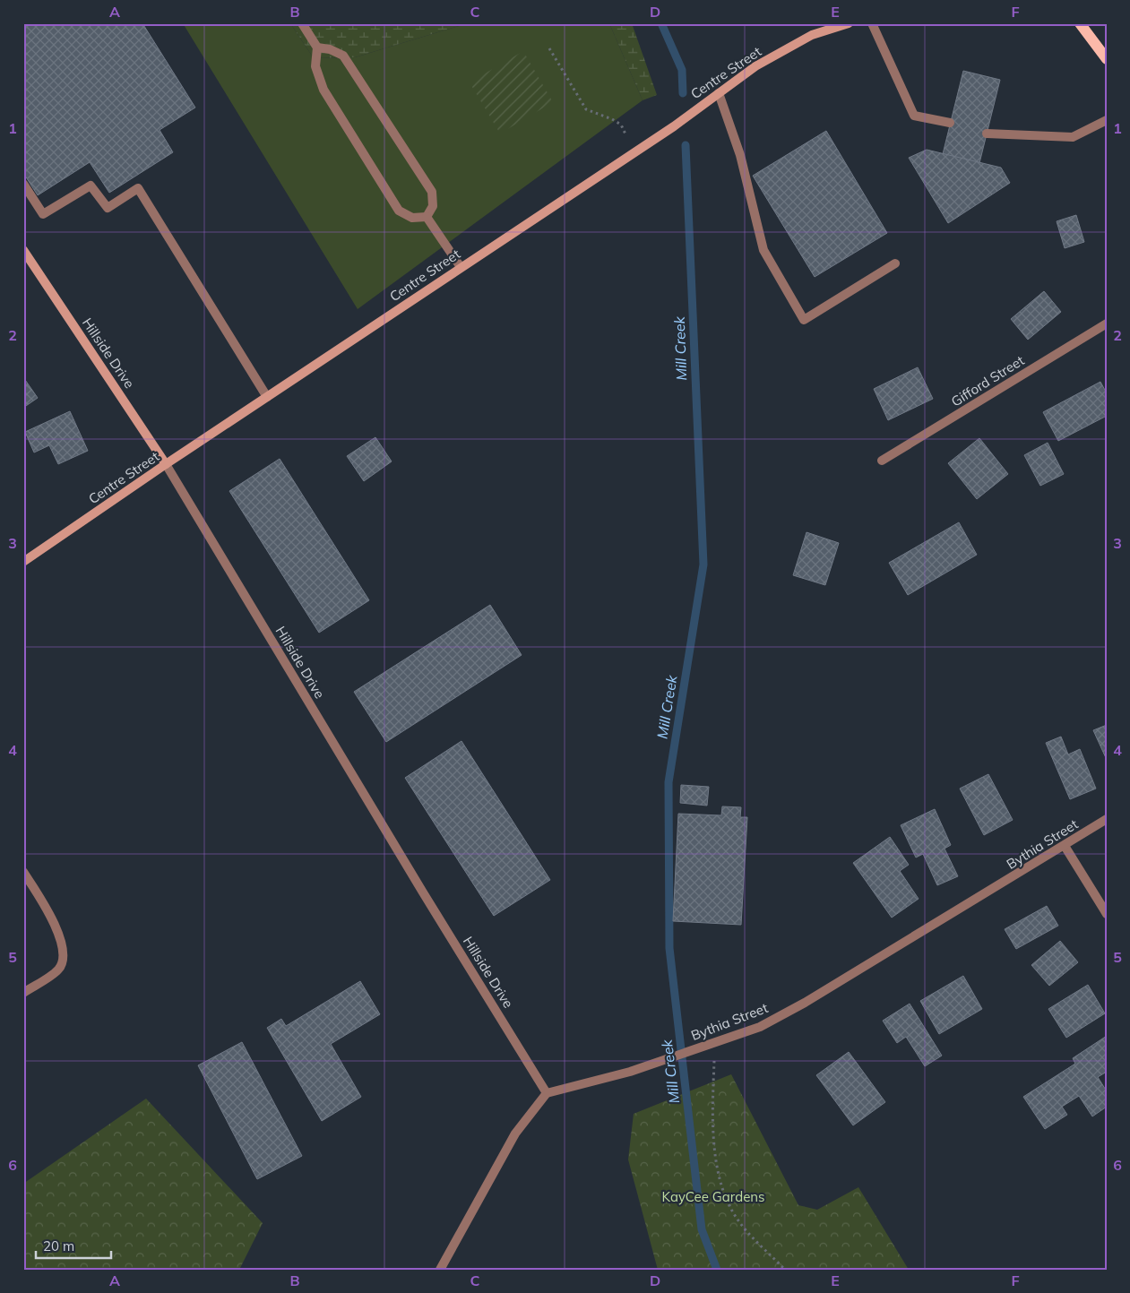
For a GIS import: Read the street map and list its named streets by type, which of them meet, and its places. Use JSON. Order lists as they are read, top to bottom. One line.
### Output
{"streets":{"street":["Centre Street","Hillside Drive","Gifford Street","Bythia Street"]},"crossings":[["Centre Street","Hillside Drive"],["Hillside Drive","Bythia Street"]],"water":["Mill Creek"],"parks":["KayCee Gardens"],"scale_bar":"20 m","grid":{"columns":["A","B","C","D","E","F"],"rows":["1","2","3","4","5","6"]}}
